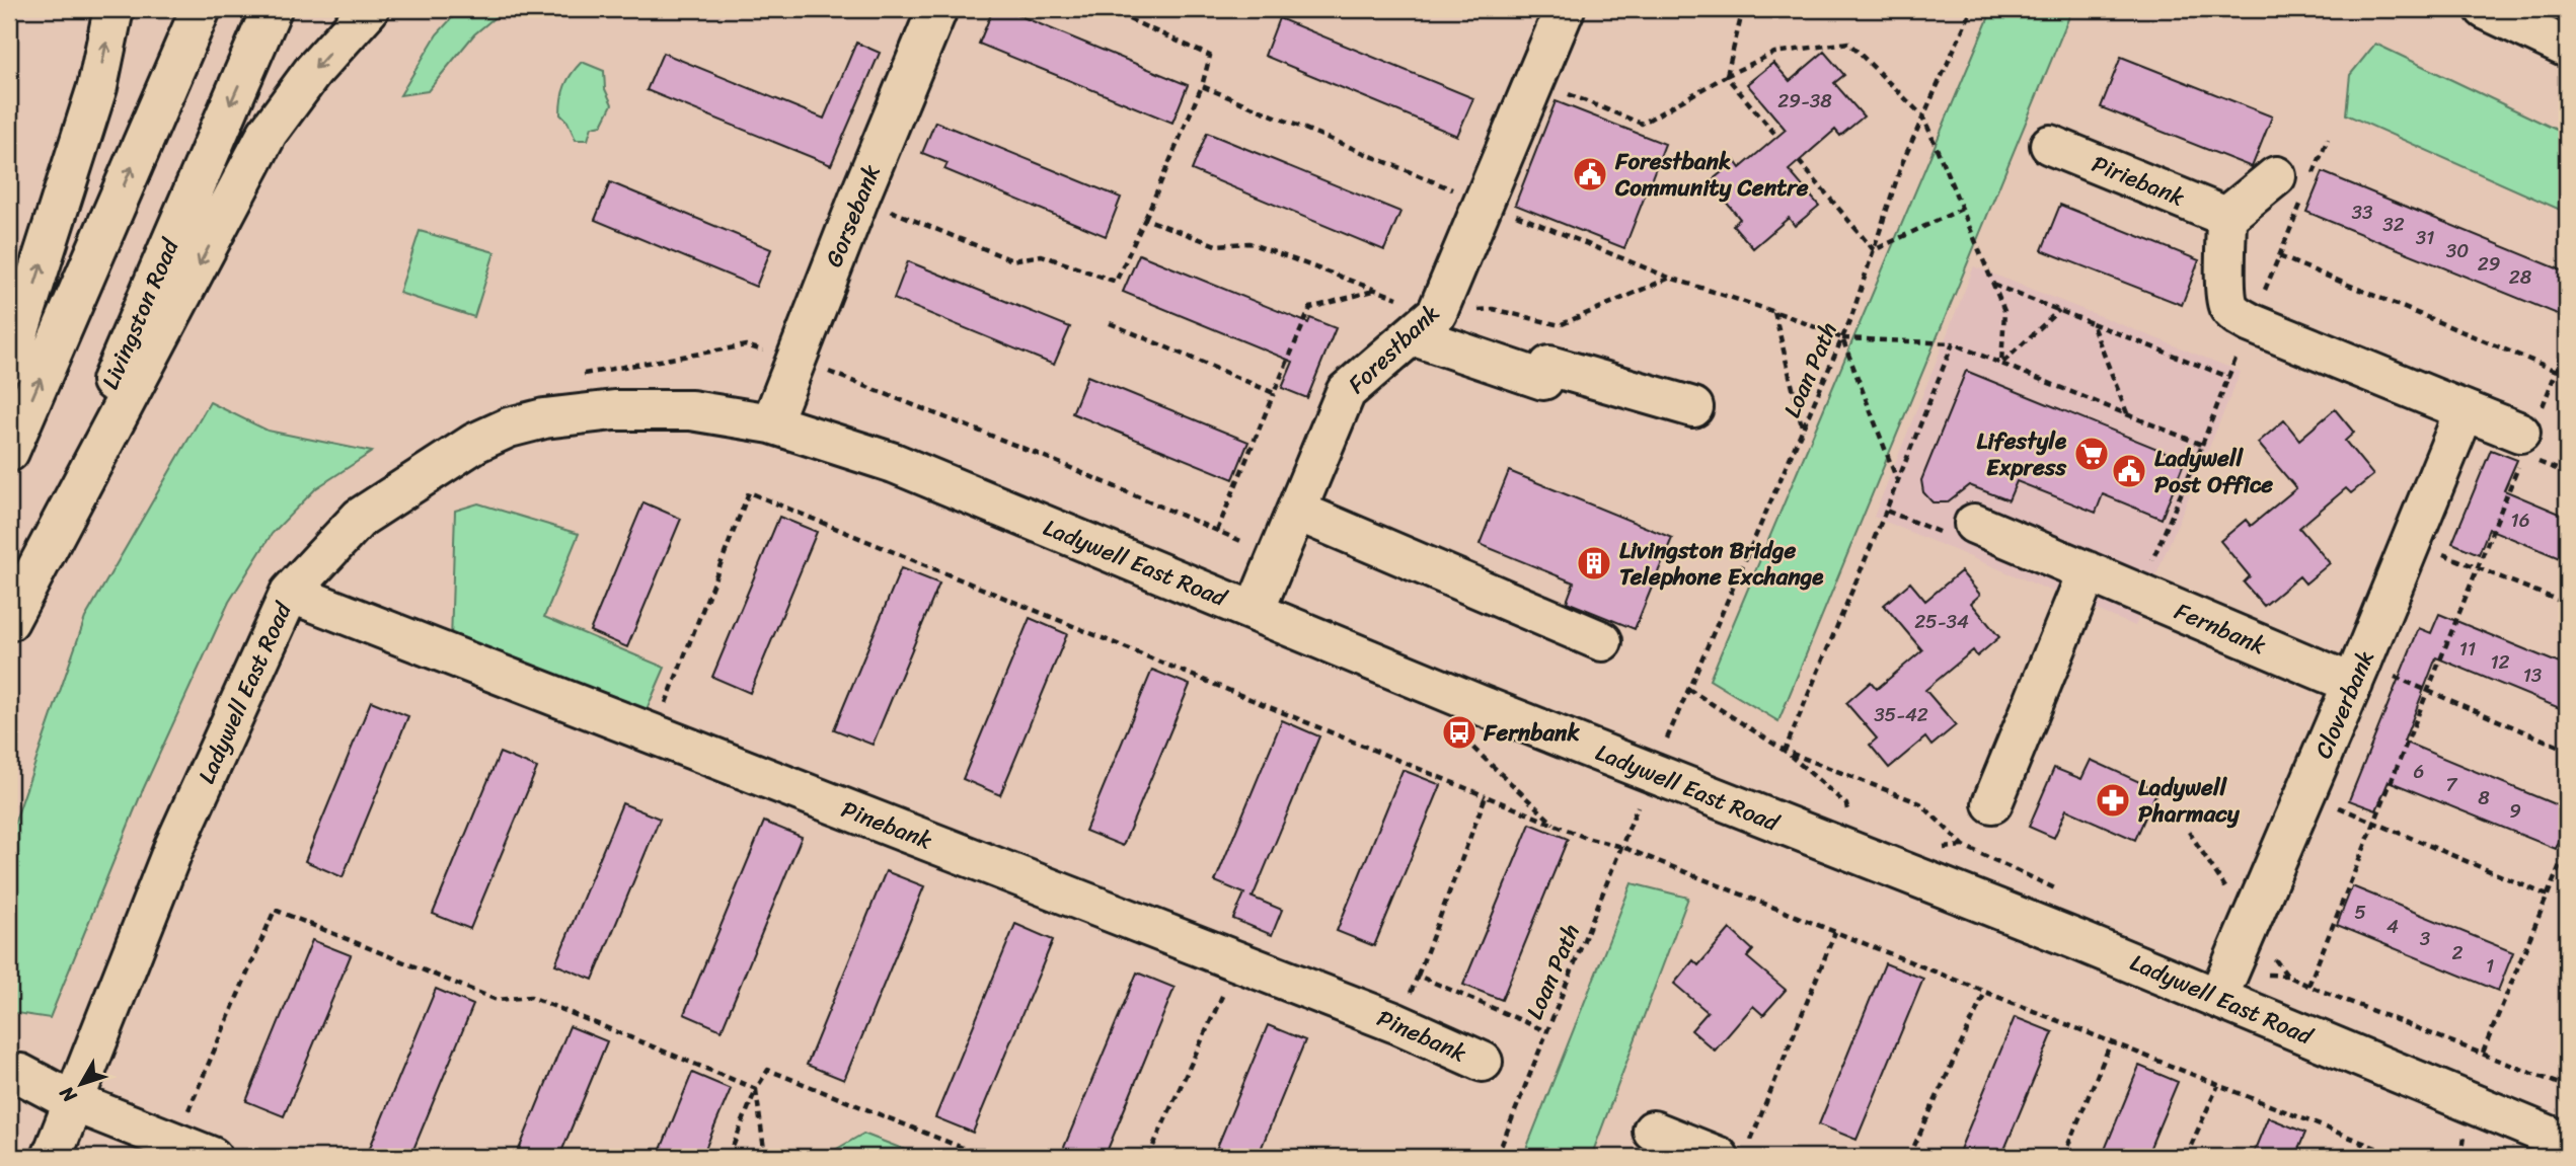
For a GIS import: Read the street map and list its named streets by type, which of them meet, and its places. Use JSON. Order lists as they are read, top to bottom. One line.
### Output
{"streets":{"street":["Piriebank","Gorsebank","Livingston Road","Forestbank","Ladywell East Road","Fernbank","Cloverbank","Pinebank"],"path":["Loan Path"]},"crossings":[["Gorsebank","Ladywell East Road"],["Forestbank","Ladywell East Road"],["Ladywell East Road","Cloverbank"],["Ladywell East Road","Pinebank"],["Fernbank","Cloverbank"]],"places":{"public building":["Forestbank Community Centre","Ladywell Post Office"],"supermarket":["Lifestyle Express"],"building":["Livingston Bridge Telephone Exchange"],"bus stop":["Fernbank"],"pharmacy":["Ladywell Pharmacy"]},"house_numbers":["29-38","33","32","31","30","29","28","16","25-34","11","12","13","35-42","6","7","8","9","5","4","3","2","1"],"north":"bottom left"}
